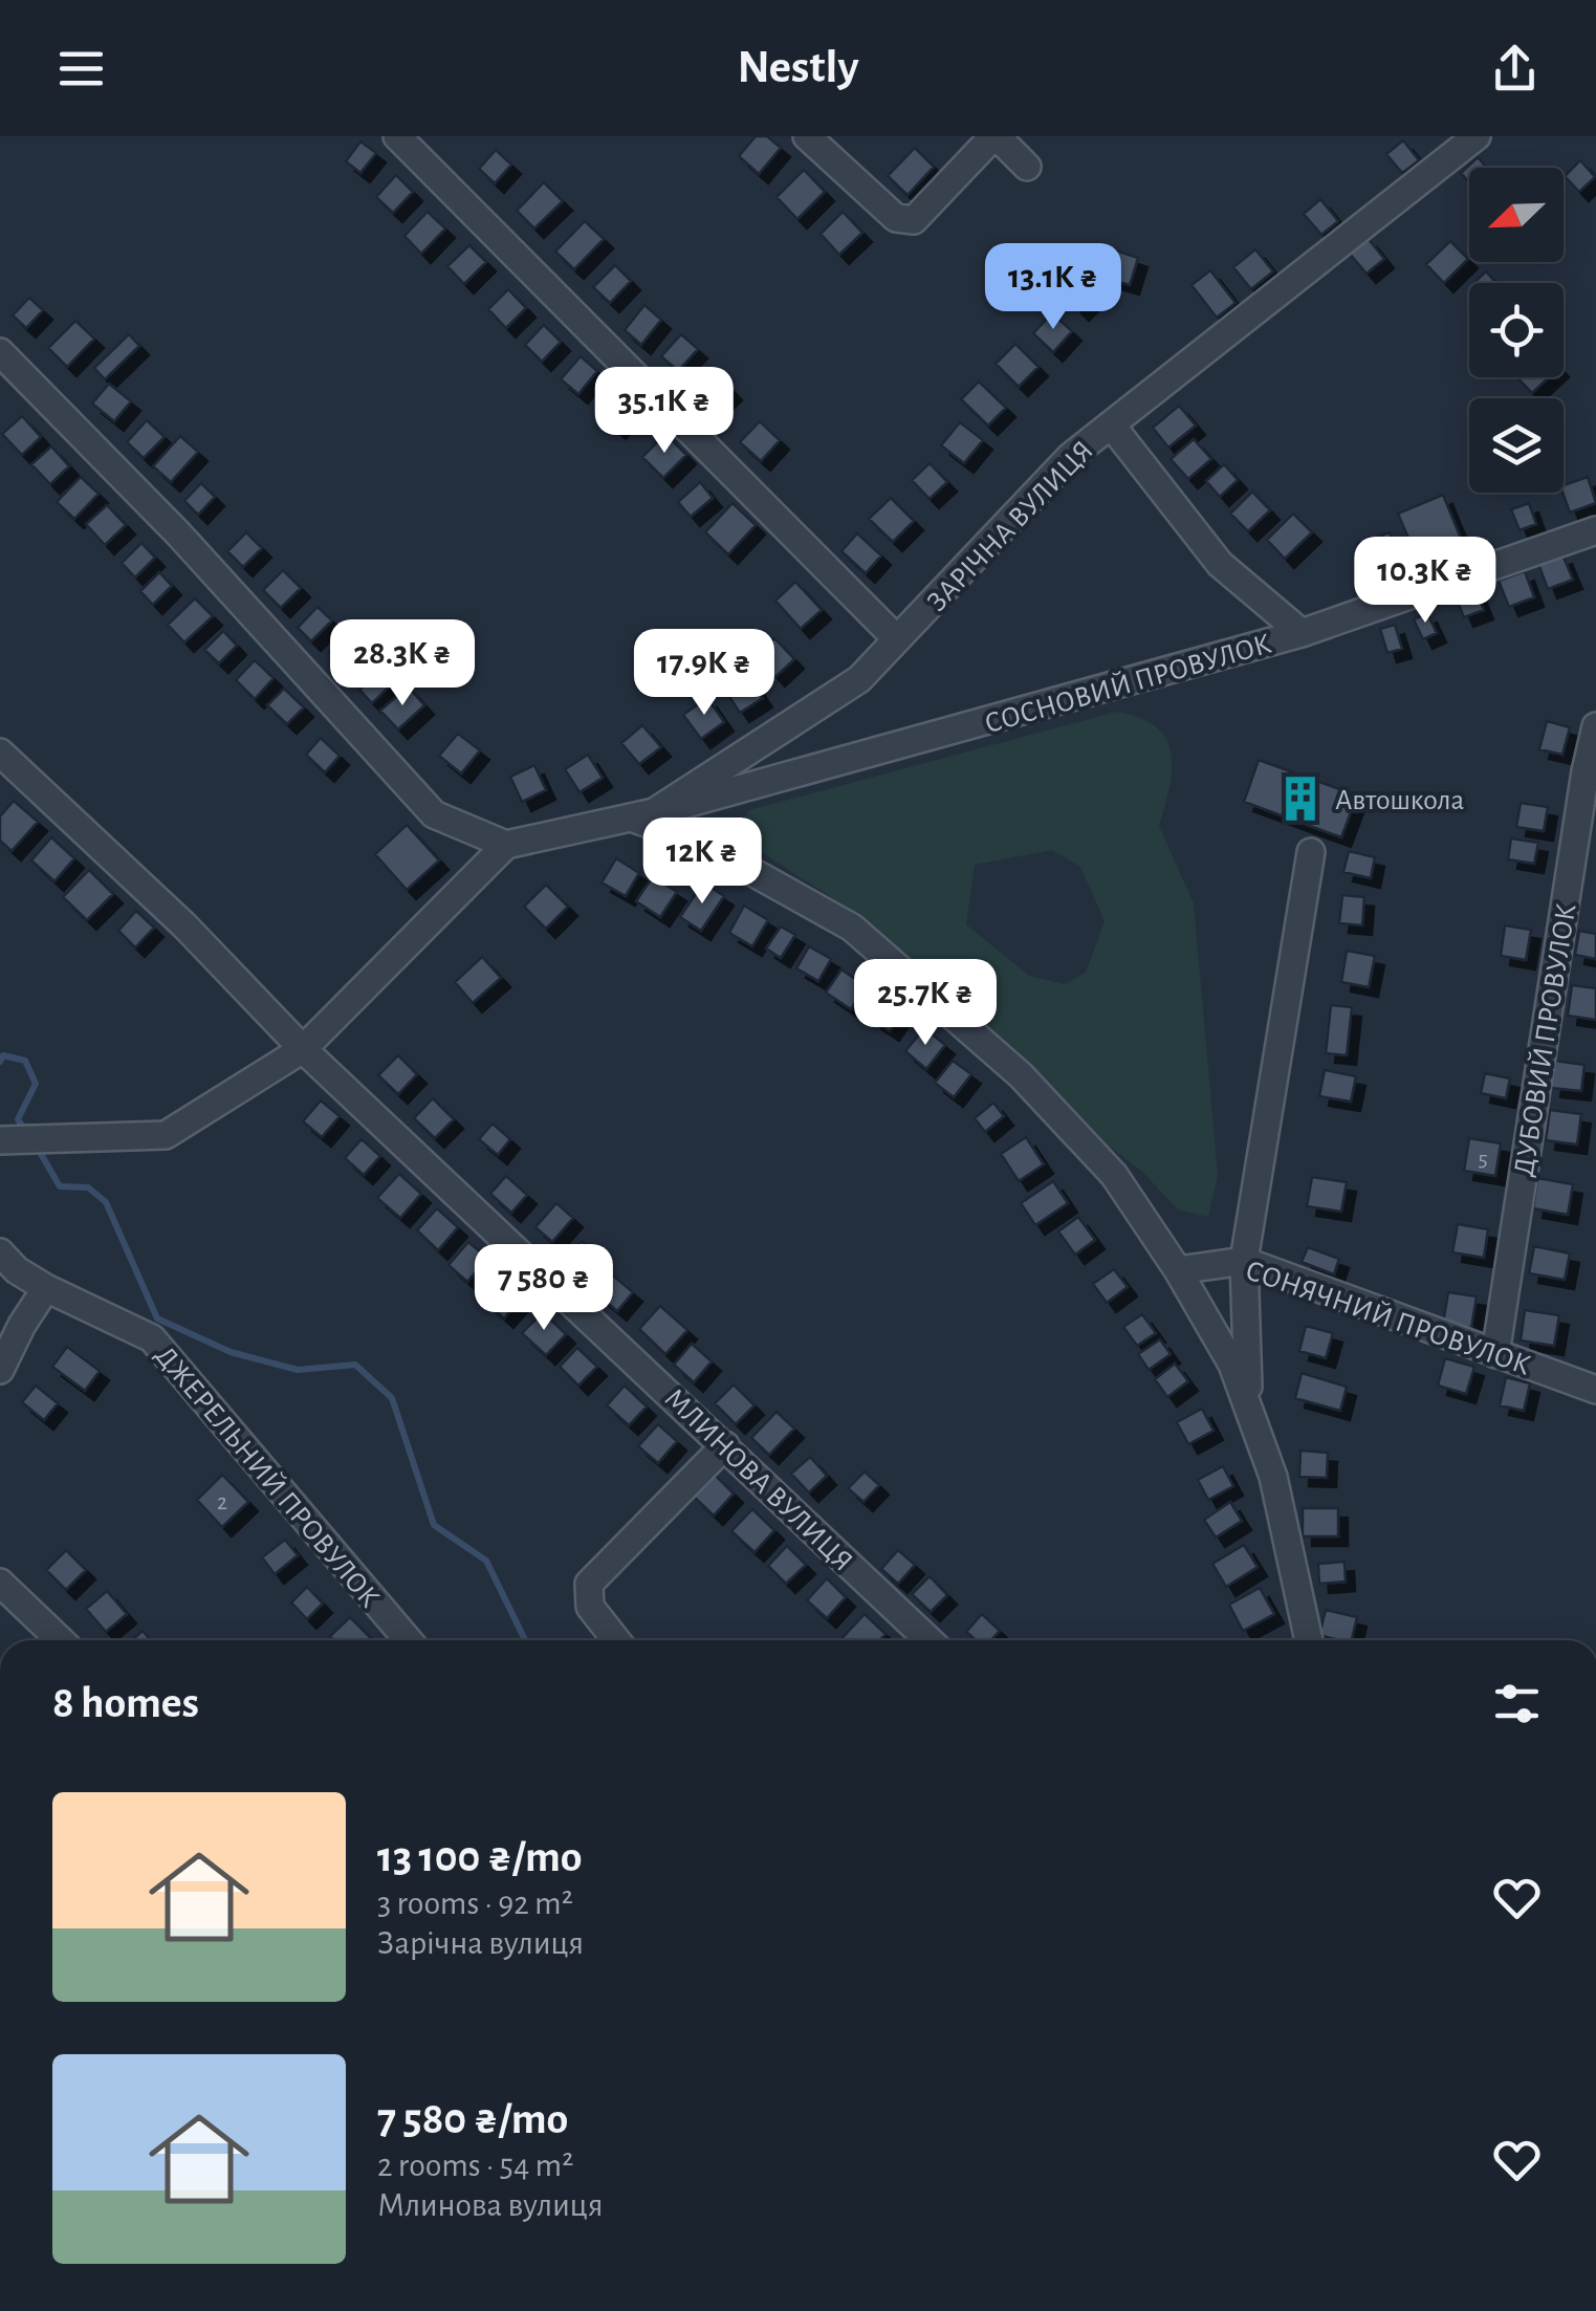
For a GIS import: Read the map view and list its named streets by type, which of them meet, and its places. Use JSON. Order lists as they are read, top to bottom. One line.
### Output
{"streets":{"street":["ЗАРІЧНА ВУЛИЦЯ","СОСНОВИЙ ПРОВУЛОК","ДУБОВИЙ ПРОВУЛОК","СОНЯЧНИЙ ПРОВУЛОК","ДЖЕРЕЛЬНИЙ ПРОВУЛОК","МЛИНОВА ВУЛИЦЯ"]},"crossings":[["ЗАРІЧНА ВУЛИЦЯ","СОСНОВИЙ ПРОВУЛОК"],["ДУБОВИЙ ПРОВУЛОК","СОНЯЧНИЙ ПРОВУЛОК"]],"places":{"building":["Автошкола"]},"house_numbers":["5","2"],"north":"bottom left","page":{"header":"Nestly","price":["13.1K ₴","35.1K ₴","10.3K ₴","28.3K ₴","17.9K ₴","12K ₴","25.7K ₴","7 580 ₴"],"heading":"8 homes","list":[{"name":"13 100 ₴/mo","note":"3 rooms · 92 m² · Зарічна вулиця"},{"name":"7 580 ₴/mo","note":"2 rooms · 54 m² · Млинова вулиця"}]}}
